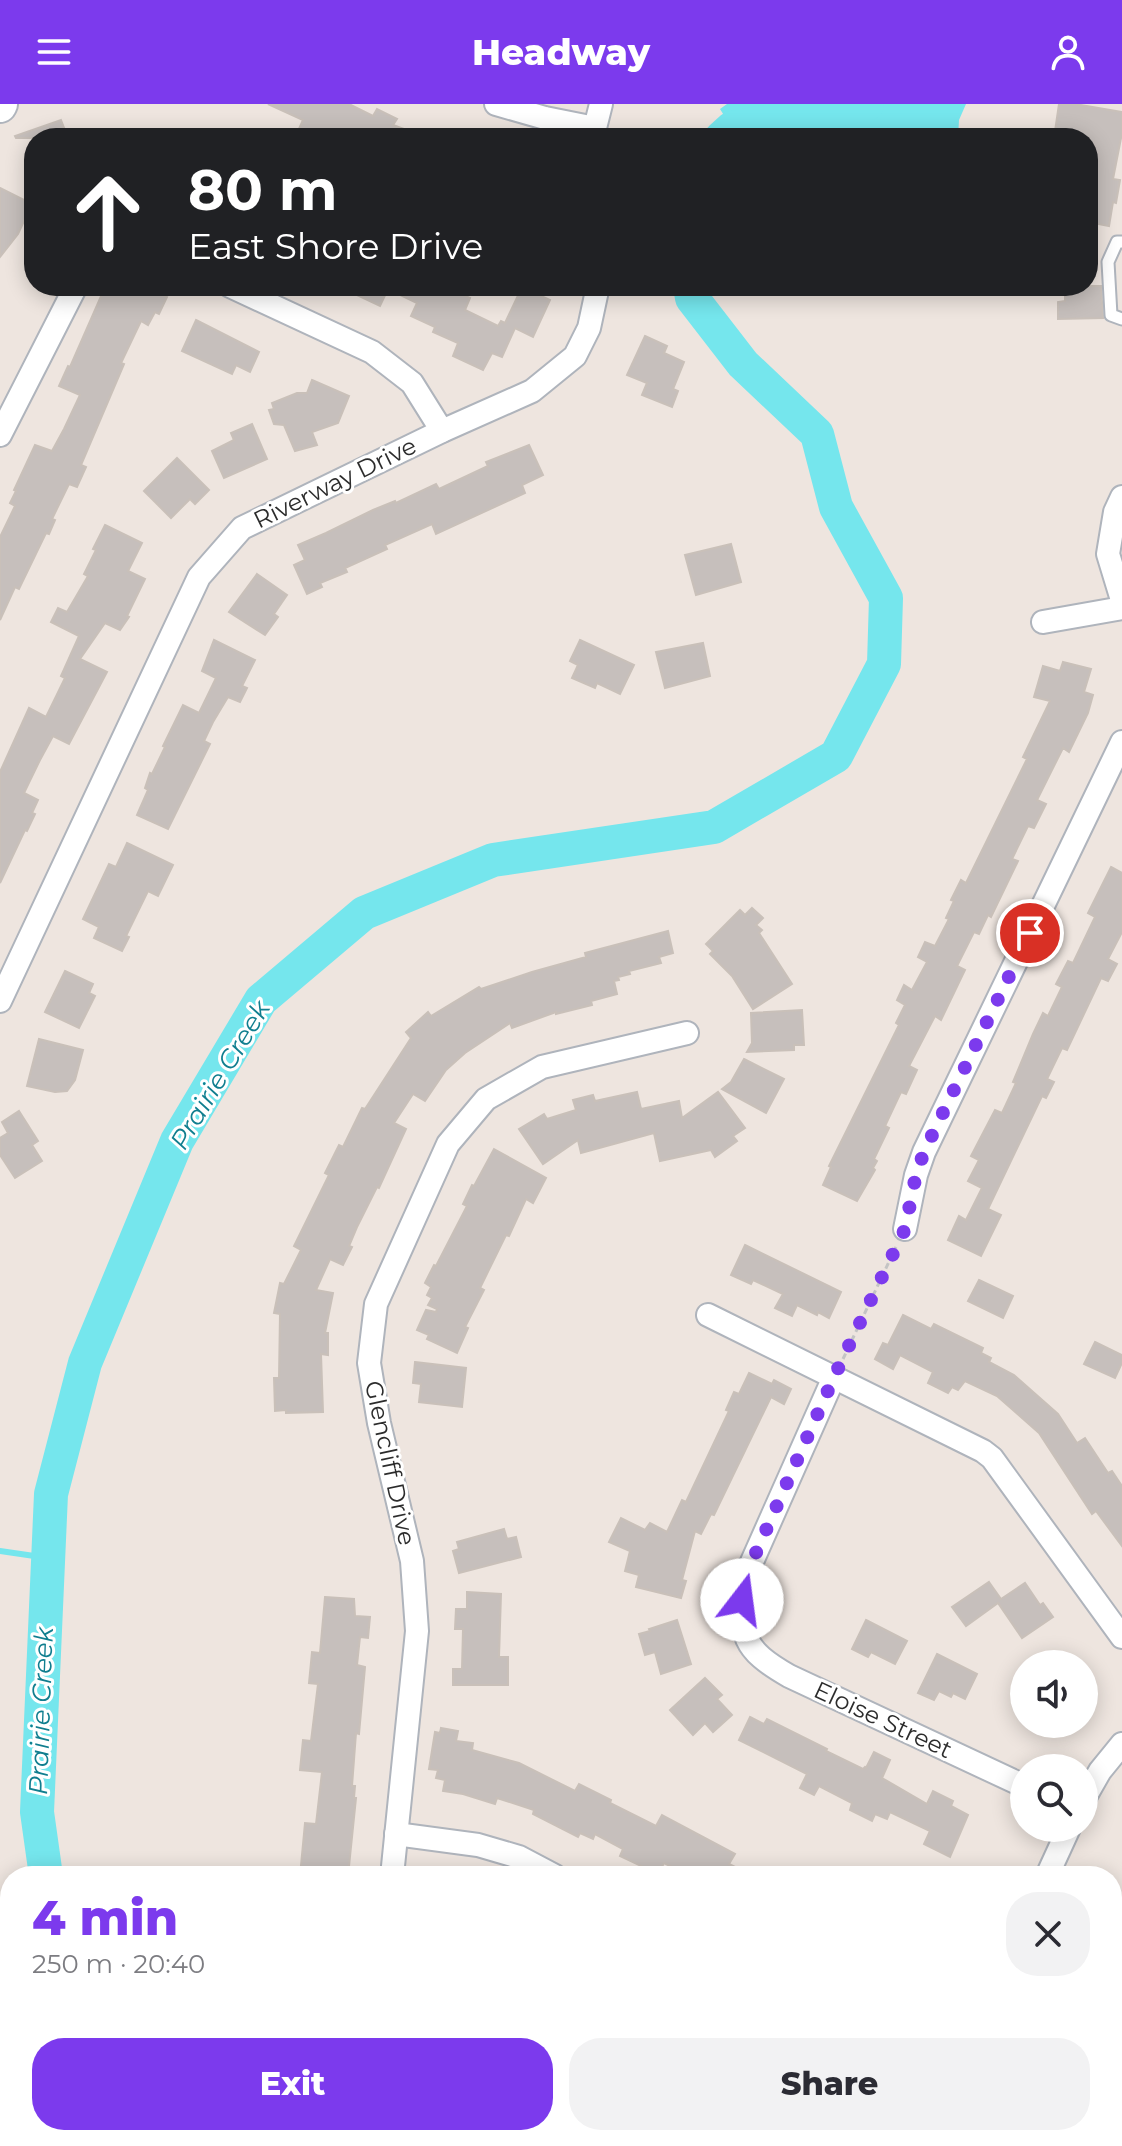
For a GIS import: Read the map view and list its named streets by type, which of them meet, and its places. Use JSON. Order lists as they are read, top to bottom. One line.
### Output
{"streets":{"street":["Riverway Drive","Glencliff Drive","Eloise Street"]},"water":["Prairie Creek"],"page":{"header":"Headway","turn":["80 m","East Shore Drive"],"heading":["4 min","250 m · 20:40"],"buttons":["Exit","Share"]}}
